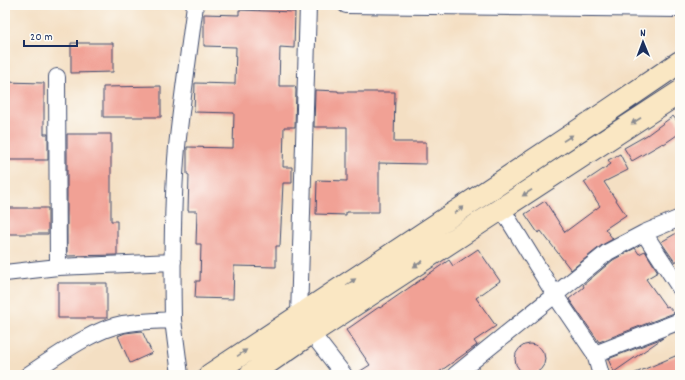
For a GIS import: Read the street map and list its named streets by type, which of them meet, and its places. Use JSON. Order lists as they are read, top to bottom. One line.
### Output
{"scale_bar":"20 m","north":"top"}
